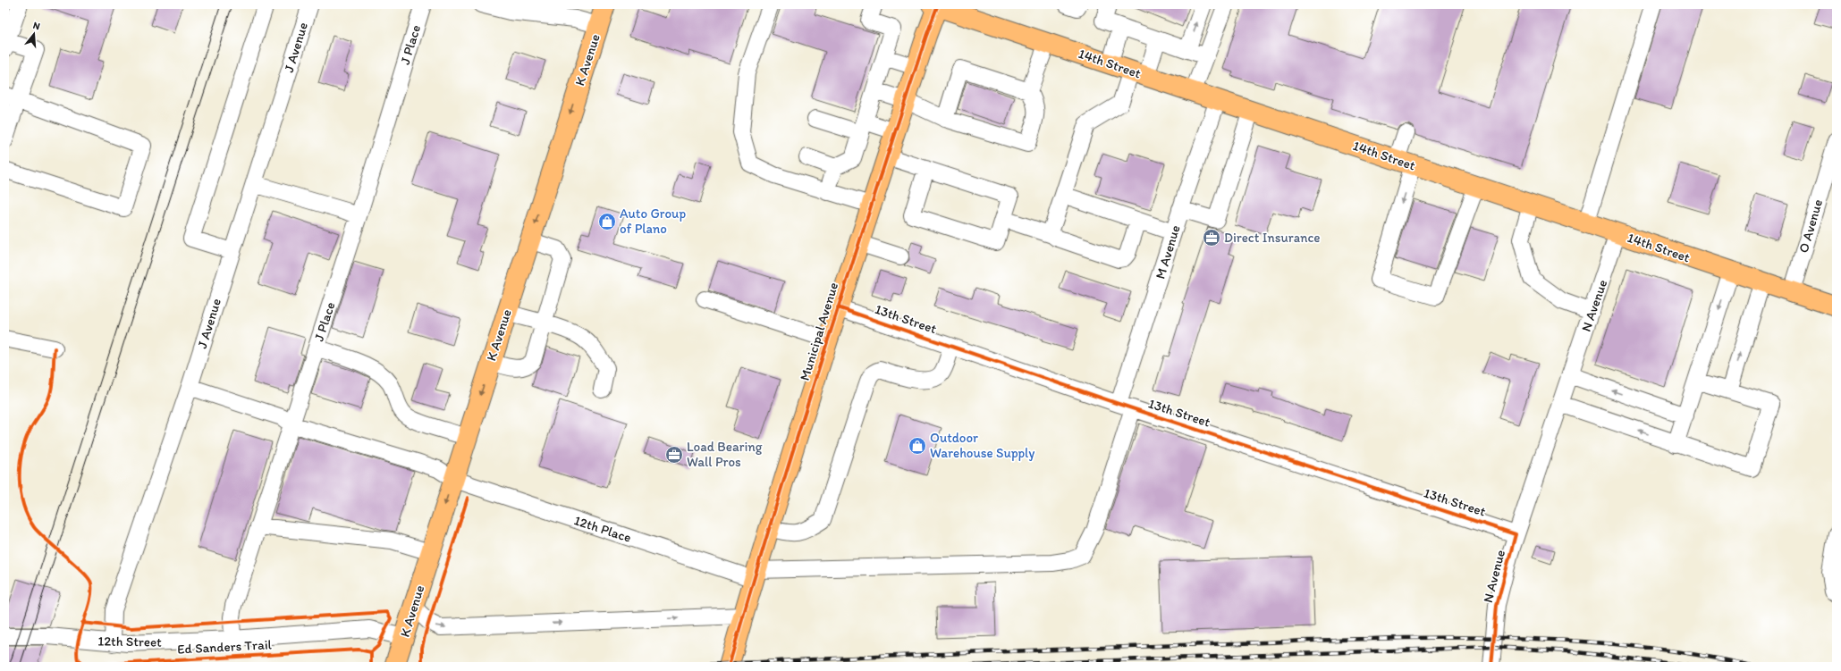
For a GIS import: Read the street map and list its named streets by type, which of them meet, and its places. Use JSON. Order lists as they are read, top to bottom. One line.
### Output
{"streets":{"main road":["K Avenue","14th Street","Municipal Avenue"],"street":["J Place","J Avenue","O Avenue","M Avenue","N Avenue","13th Street","12th Place","12th Street"],"cycle path":["Ed Sanders Trail"]},"crossings":[["J Place","12th Place"],["J Place","12th Street"],["J Avenue","12th Place"],["J Avenue","12th Street"],["K Avenue","12th Place"],["K Avenue","12th Street"],["14th Street","O Avenue"],["14th Street","M Avenue"],["14th Street","N Avenue"],["14th Street","Municipal Avenue"],["M Avenue","13th Street"],["M Avenue","Municipal Avenue"],["M Avenue","12th Place"],["N Avenue","13th Street"],["13th Street","Municipal Avenue"],["Municipal Avenue","12th Place"]],"one_way":["K Avenue"],"places":{"shop":["Auto Group of Plano","Outdoor Warehouse Supply"],"office":["Direct Insurance","Load Bearing Wall Pros"]},"north":"top"}
